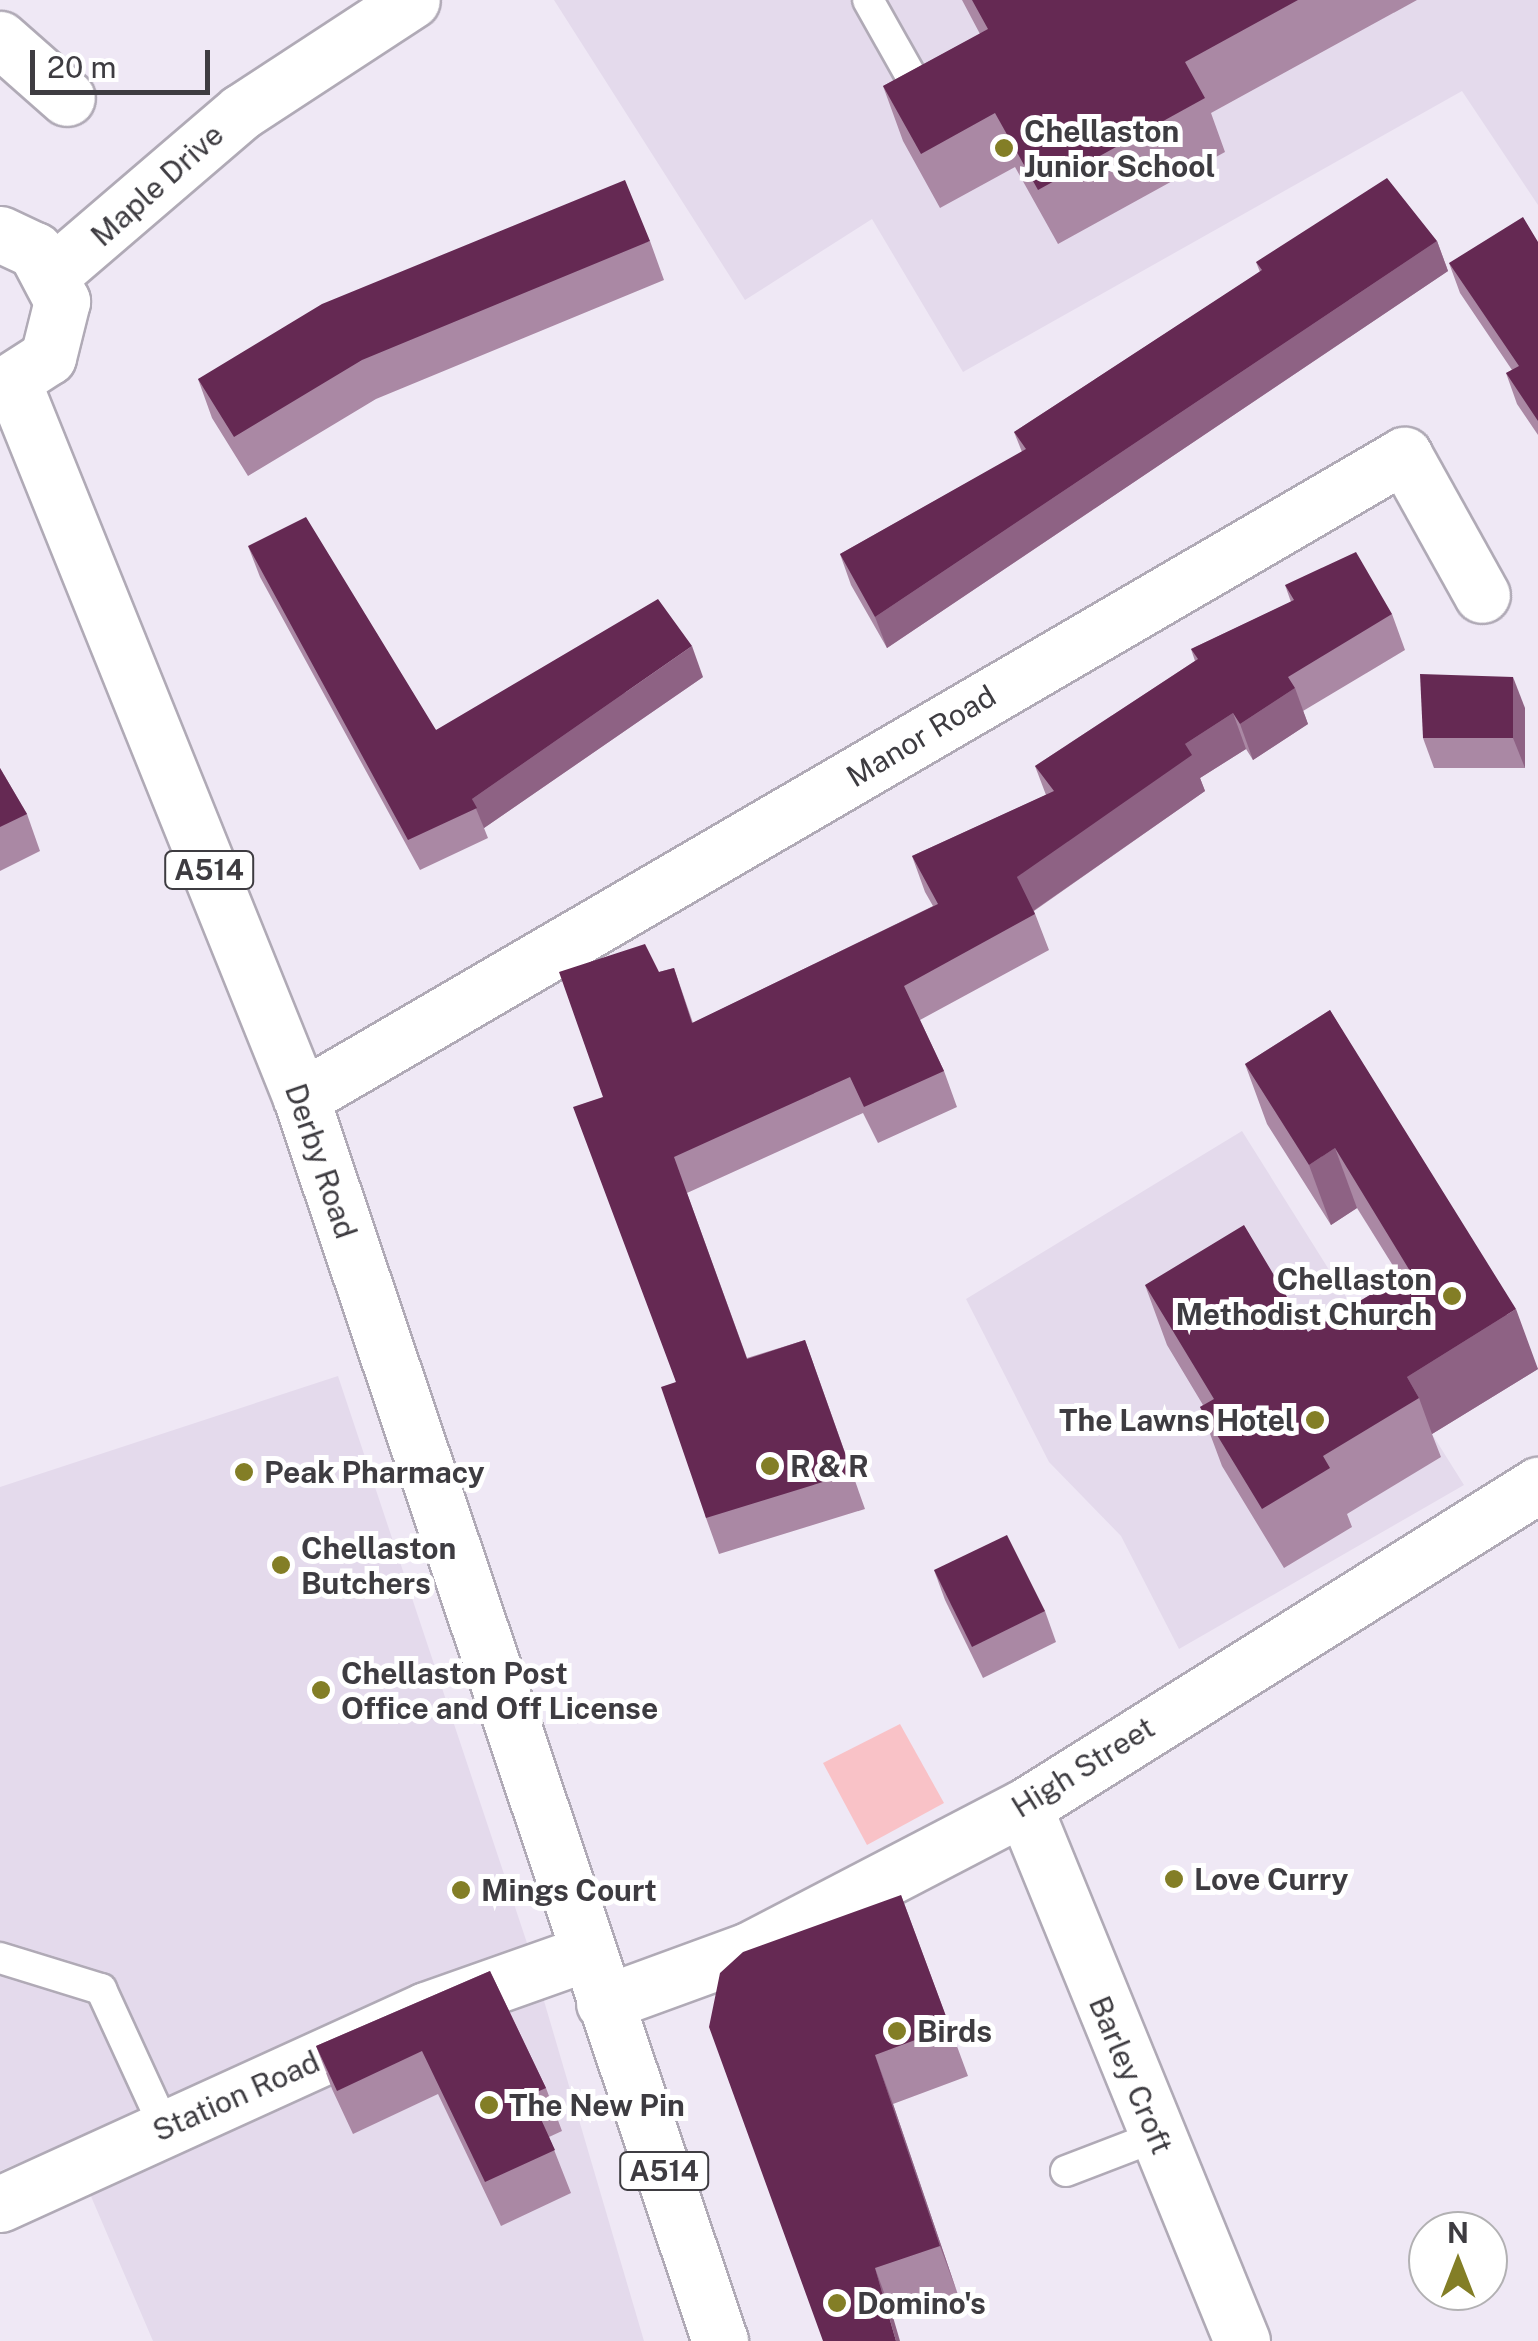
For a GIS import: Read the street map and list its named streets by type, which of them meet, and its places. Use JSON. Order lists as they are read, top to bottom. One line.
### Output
{"streets":{"street":["Maple Drive","Manor Road","A514","Derby Road","High Street","Barley Croft","Station Road"]},"crossings":[["Manor Road","Derby Road"],["A514","Derby Road"],["A514","High Street"],["A514","Station Road"],["Derby Road","High Street"],["Derby Road","Station Road"],["High Street","Barley Croft"],["High Street","Station Road"]],"places":["Chellaston Junior School","Chellaston Methodist Church","The Lawns Hotel","R & R","Peak Pharmacy","Chellaston Butchers","Chellaston Post Office and Off License","Love Curry","Mings Court","Birds","The New Pin","Domino's"],"scale_bar":"20 m","north":"top"}
